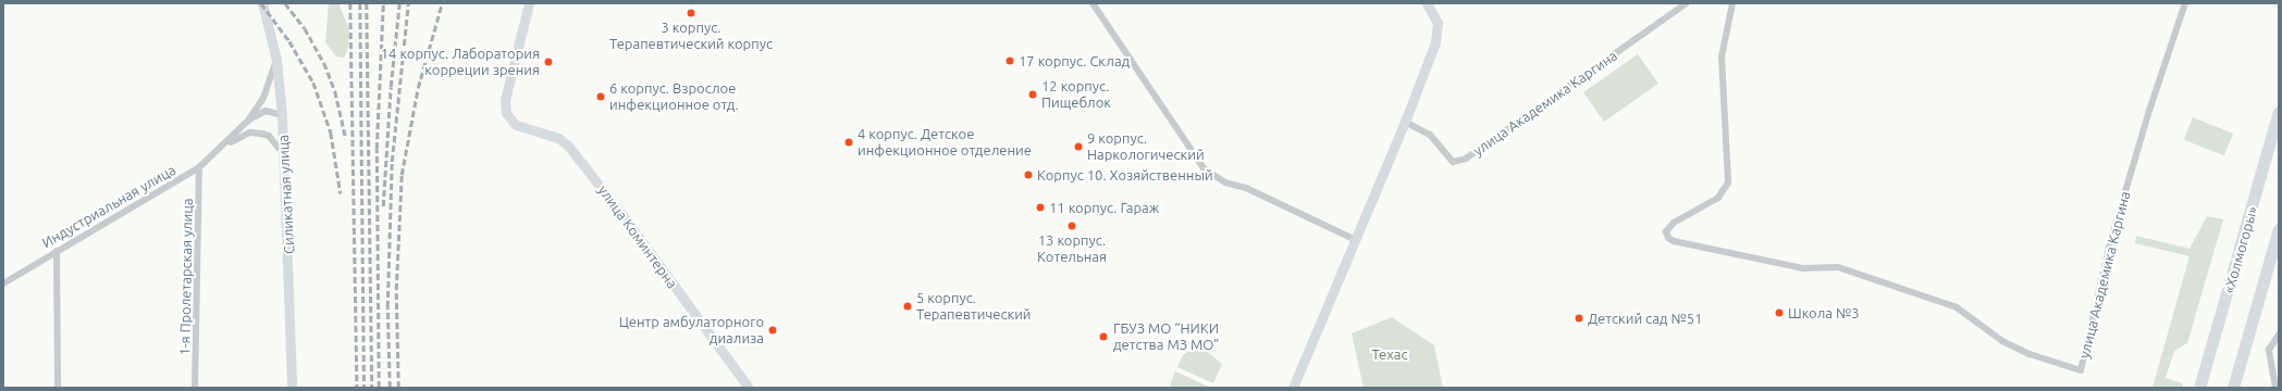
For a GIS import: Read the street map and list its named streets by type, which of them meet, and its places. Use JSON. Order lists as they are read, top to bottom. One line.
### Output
{"streets":{"highway":["«Холмогоры»"],"street":["улица Академика Каргина","Силикатная улица","Индустриальная улица","улица Коминтерна","1-я Пролетарская улица"]},"crossings":[["Силикатная улица","Индустриальная улица"],["Индустриальная улица","1-я Пролетарская улица"]],"parks":["Техас"],"places":["3 корпус. Терапевтический корпус","17 корпус. Склад","14 корпус. Лаборатория корреции зрения","12 корпус. Пищеблок","6 корпус. Взрослое инфекционное отд.","4 корпус. Детское инфекционное отделение","9 корпус. Наркологический","Корпус 10. Хозяйственный","11 корпус. Гараж","13 корпус. Котельная","5 корпус. Терапевтический","Школа №3","Детский сад №51","Центр амбулаторного диализа","ГБУЗ МО “НИКИ детства МЗ МО”"]}
